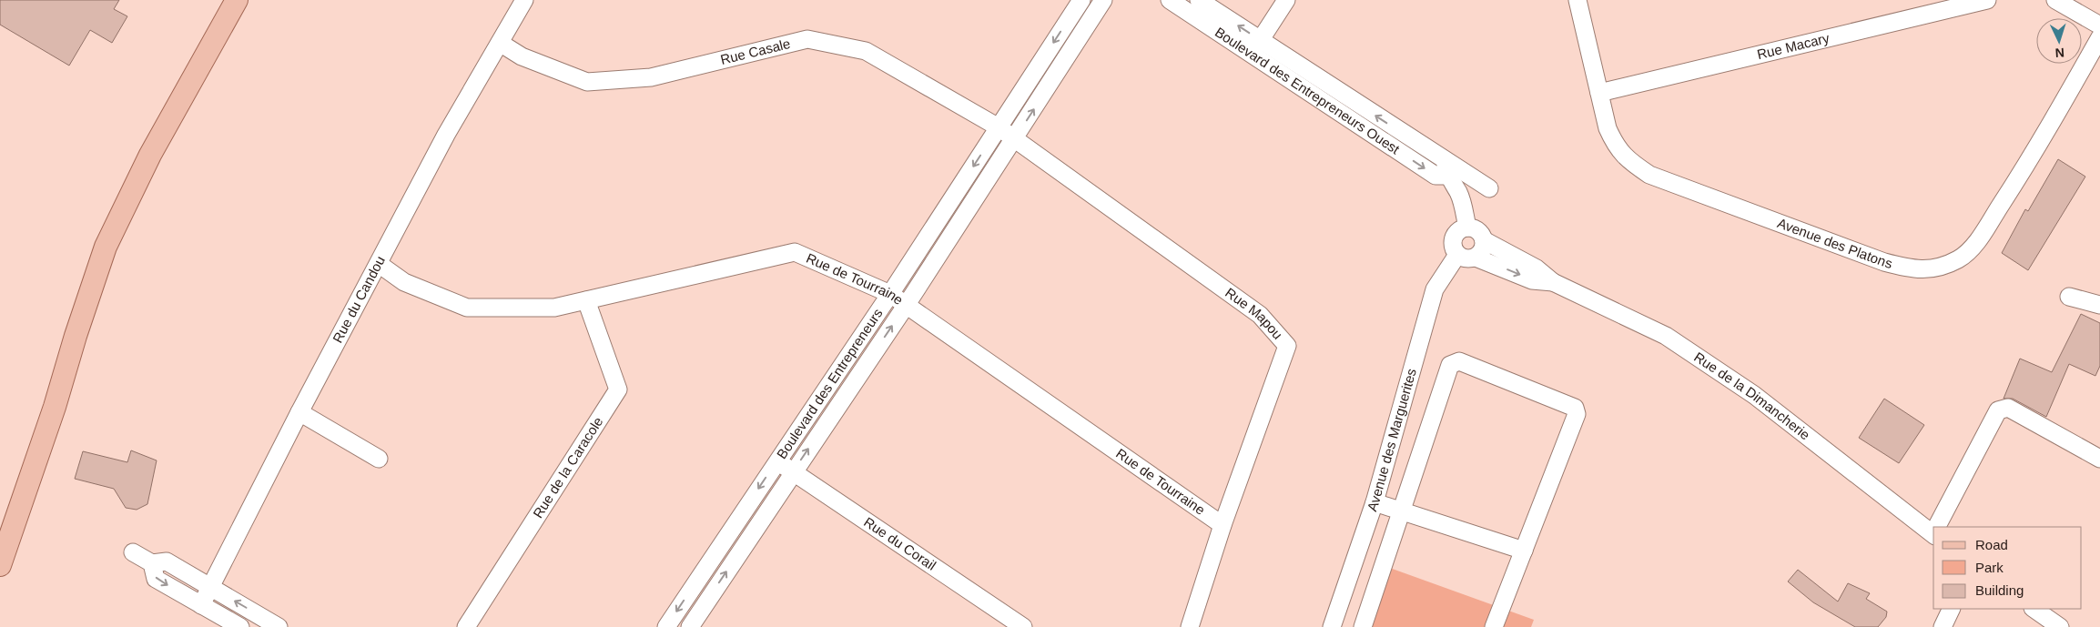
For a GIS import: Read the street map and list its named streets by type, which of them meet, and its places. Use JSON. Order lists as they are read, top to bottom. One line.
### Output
{"streets":{"street":["Rue Macary","Rue Casale","Boulevard des Entrepreneurs Ouest","Avenue des Platons","Rue de Tourraine","Rue du Candou","Rue Mapou","Boulevard des Entrepreneurs","Rue de la Dimancherie","Avenue des Marguerites","Rue de la Caracole","Rue du Corail"]},"crossings":[["Rue Macary","Avenue des Platons"],["Rue Casale","Rue du Candou"],["Rue Casale","Rue Mapou"],["Rue Casale","Boulevard des Entrepreneurs"],["Boulevard des Entrepreneurs Ouest","Rue de la Dimancherie"],["Boulevard des Entrepreneurs Ouest","Avenue des Marguerites"],["Rue de Tourraine","Rue du Candou"],["Rue de Tourraine","Rue Mapou"],["Rue de Tourraine","Boulevard des Entrepreneurs"],["Rue de Tourraine","Rue de la Caracole"],["Rue Mapou","Boulevard des Entrepreneurs"],["Boulevard des Entrepreneurs","Rue du Corail"],["Rue de la Dimancherie","Avenue des Marguerites"]],"legend":["Road","Park","Building"],"north":"bottom"}
